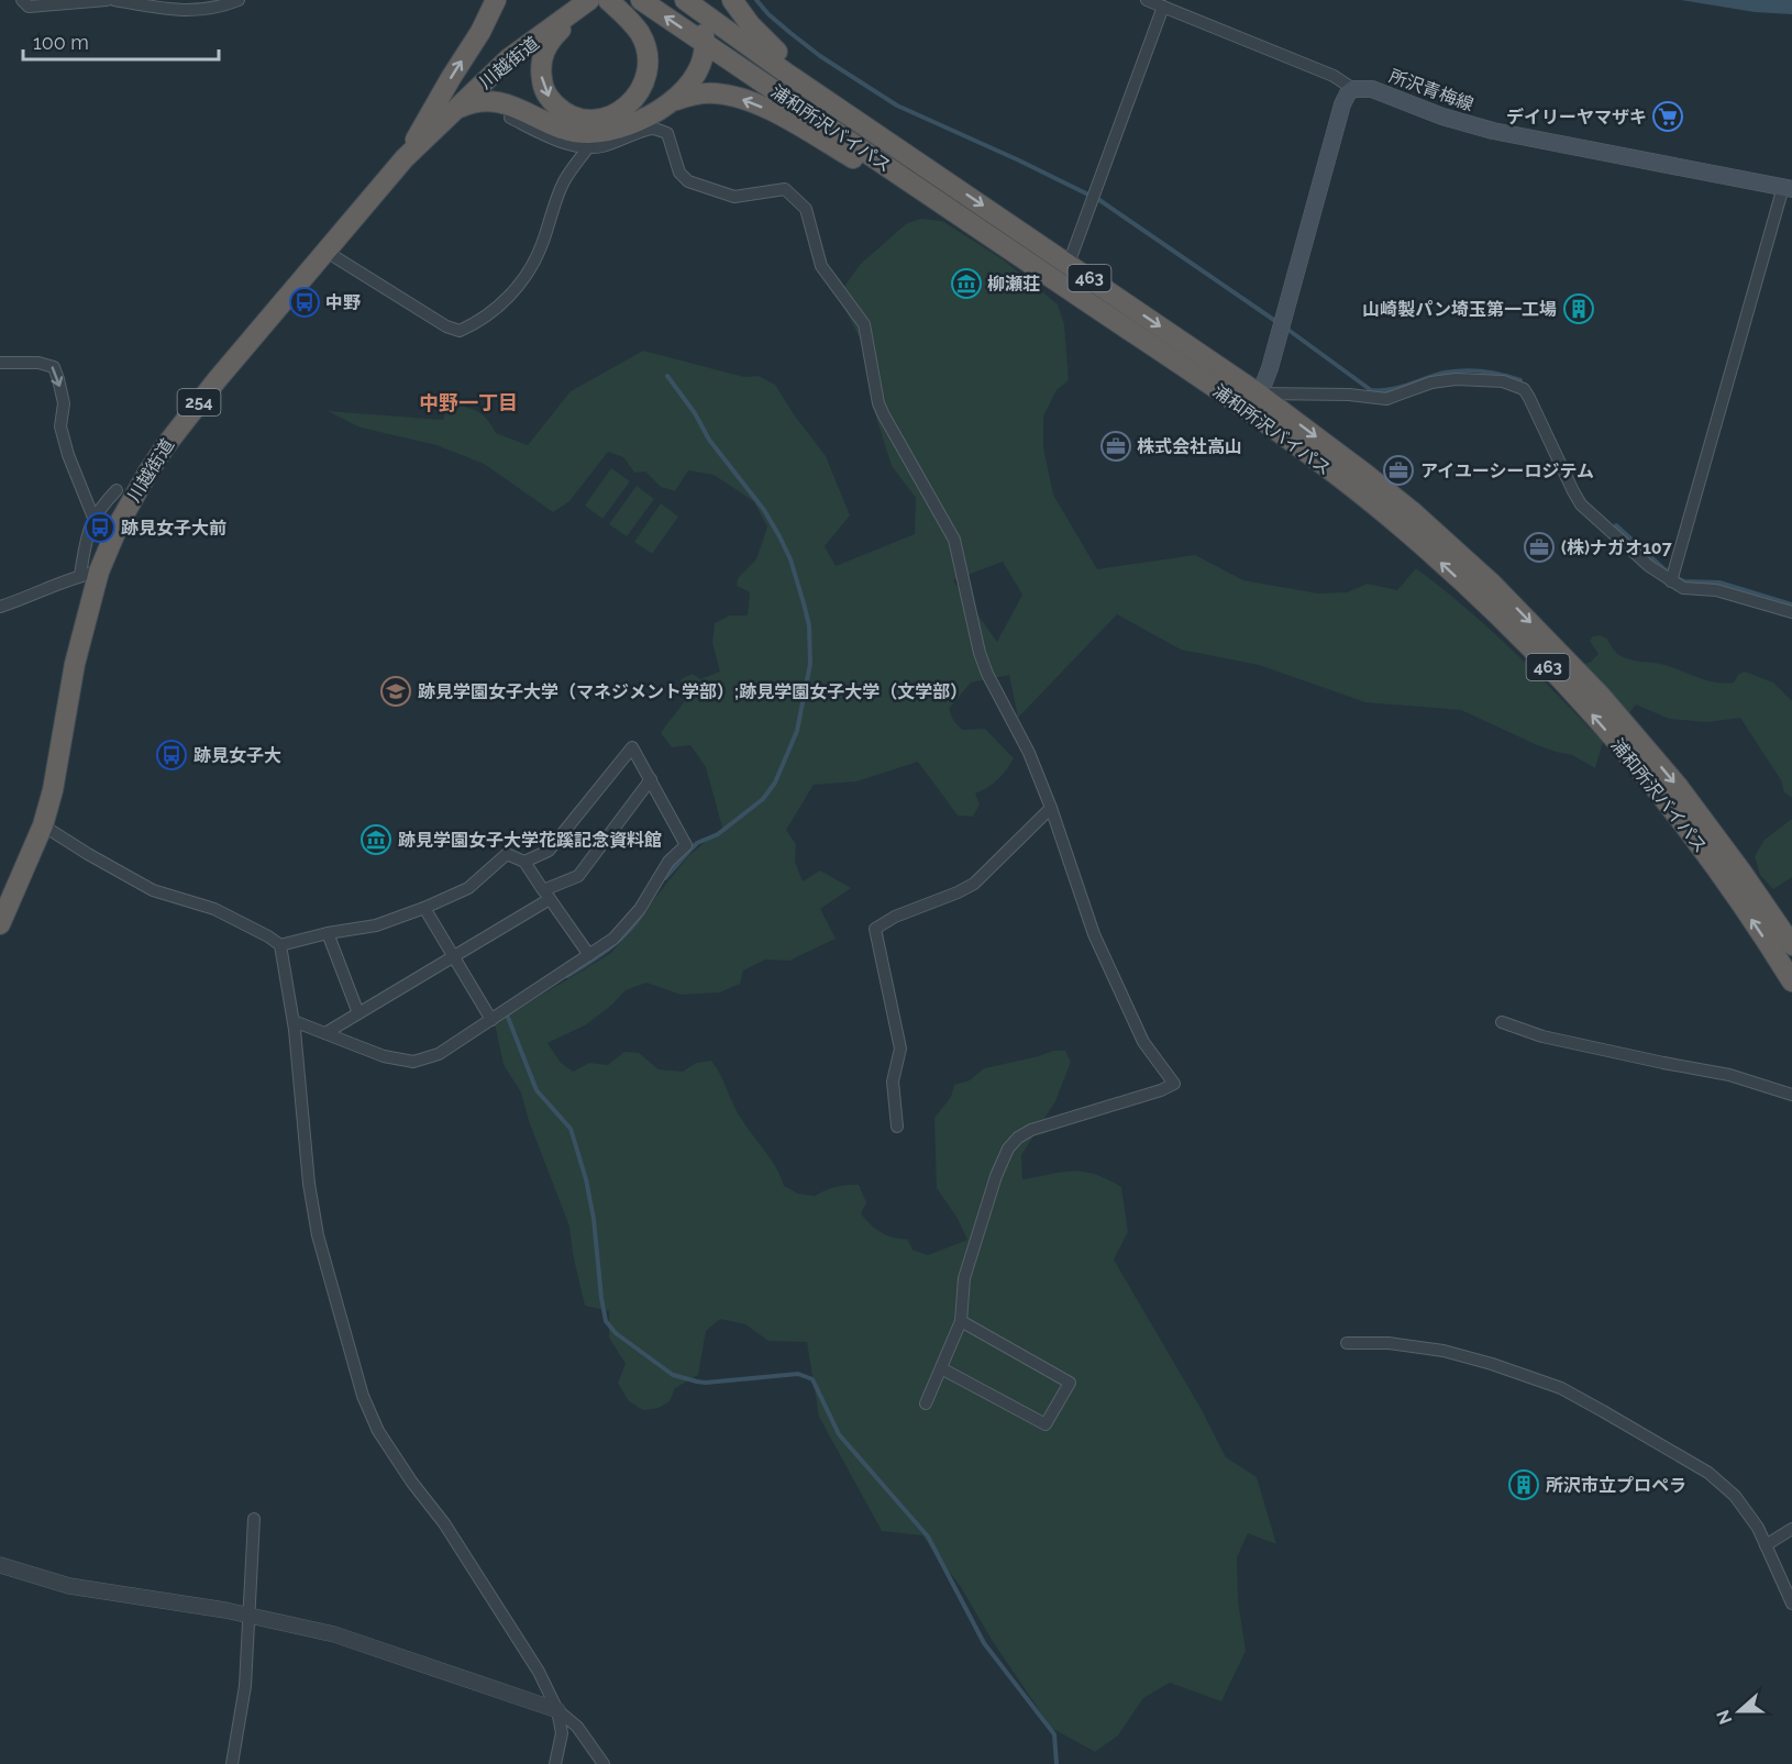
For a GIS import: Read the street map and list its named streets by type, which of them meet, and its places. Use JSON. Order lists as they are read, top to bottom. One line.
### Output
{"streets":{"highway":["川越街道","浦和所沢バイパス","463","254"],"main road":["所沢青梅線"]},"districts":["中野一丁目"],"places":{"supermarket":["デイリーヤマザキ"],"museum":["柳瀬荘","跡見学園女子大学花蹊記念資料館"],"bus stop":["中野","跡見女子大前","跡見女子大"],"building":["山崎製パン埼玉第一工場","所沢市立プロペラ"],"office":["株式会社高山","アイユーシーロジテム","(株)ナガオ107"],"school or university":["跡見学園女子大学（マネジメント学部）;跡見学園女子大学（文学部）"]},"scale_bar":"100 m","north":"left"}
